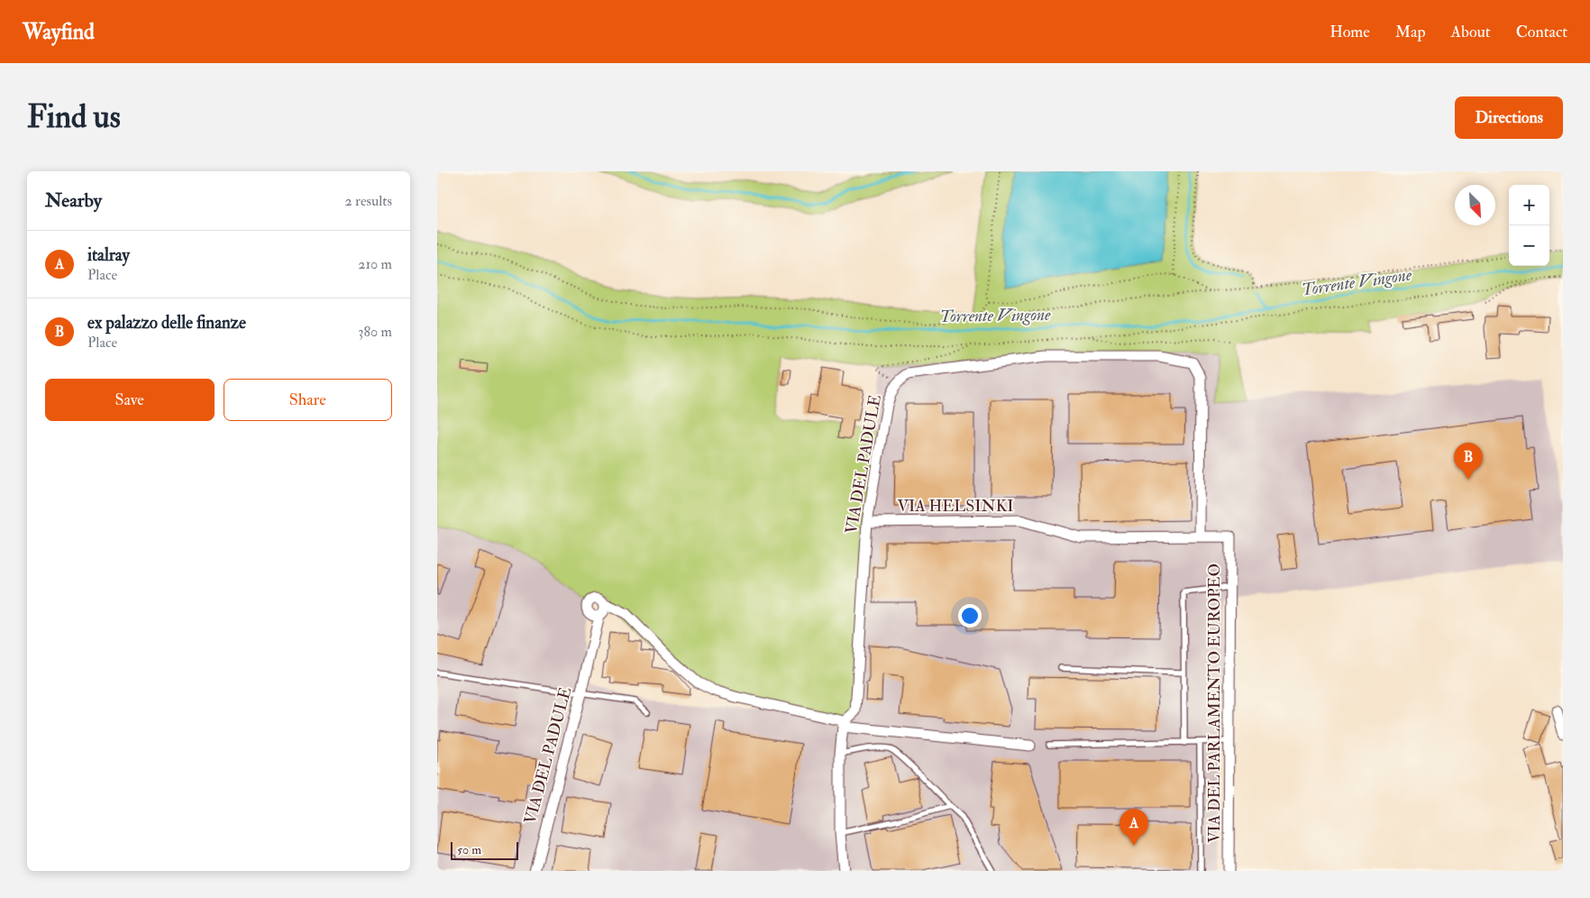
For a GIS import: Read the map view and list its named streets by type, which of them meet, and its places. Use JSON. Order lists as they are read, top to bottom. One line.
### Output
{"streets":{"street":["VIA DEL PADULE","VIA HELSINKI","VIA DEL PARLAMENTO EUROPEO"]},"crossings":[["VIA DEL PADULE","VIA HELSINKI"],["VIA HELSINKI","VIA DEL PARLAMENTO EUROPEO"]],"water":["Torrente Vingone"],"scale_bar":"50 m","north":"bottom right","page":{"header":"Wayfind","nav":["Home","Map","About","Contact"],"buttons":["Directions",["Save","Share"]],"title":"Find us","heading":["Nearby","2 results"],"map_buttons":["+","−"],"list":[{"mark":"A","name":"italray","note":"Place","value":"210 m"},{"mark":"B","name":"ex palazzo delle finanze","note":"Place","value":"380 m"}],"pins":["B","A"],"scale":"50 m"}}
